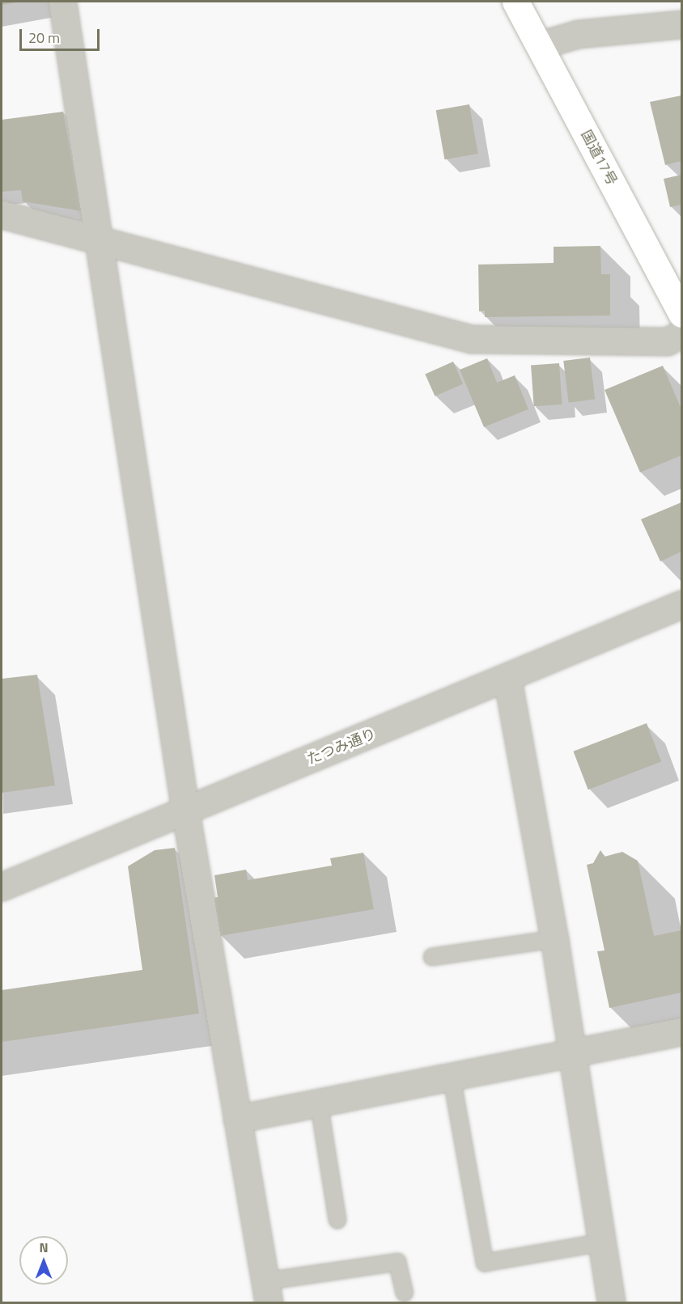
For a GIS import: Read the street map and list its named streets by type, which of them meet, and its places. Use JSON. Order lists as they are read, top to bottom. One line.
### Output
{"streets":{"highway":["国道17号"],"street":["たつみ通り"]},"scale_bar":"20 m","north":"top"}
